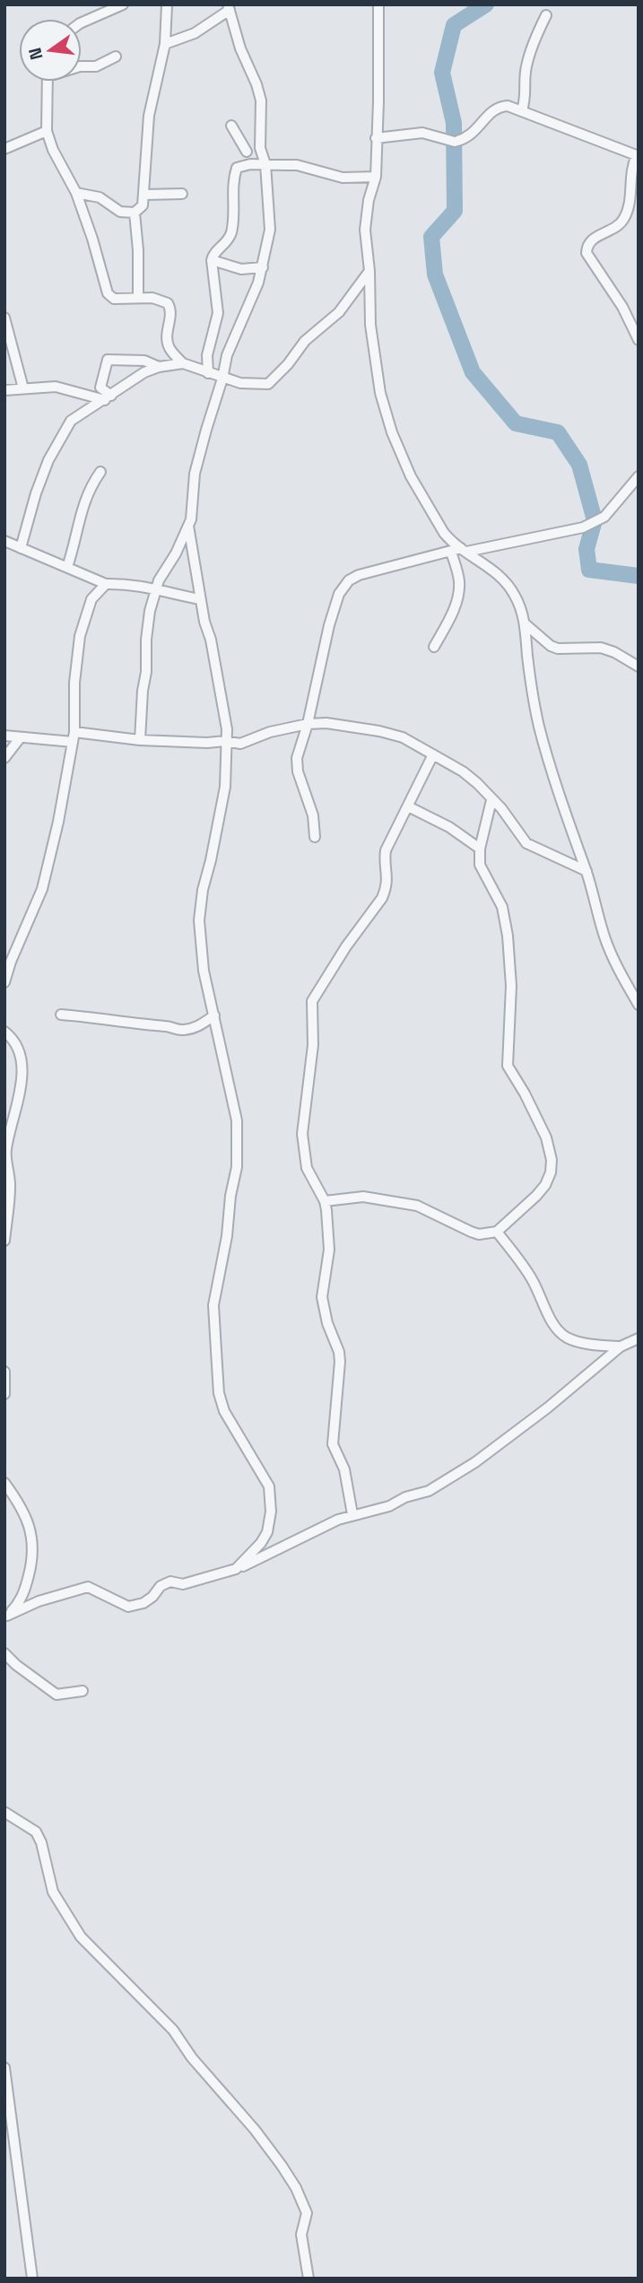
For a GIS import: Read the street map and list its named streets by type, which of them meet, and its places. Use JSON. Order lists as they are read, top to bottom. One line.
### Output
{"north":"left"}
